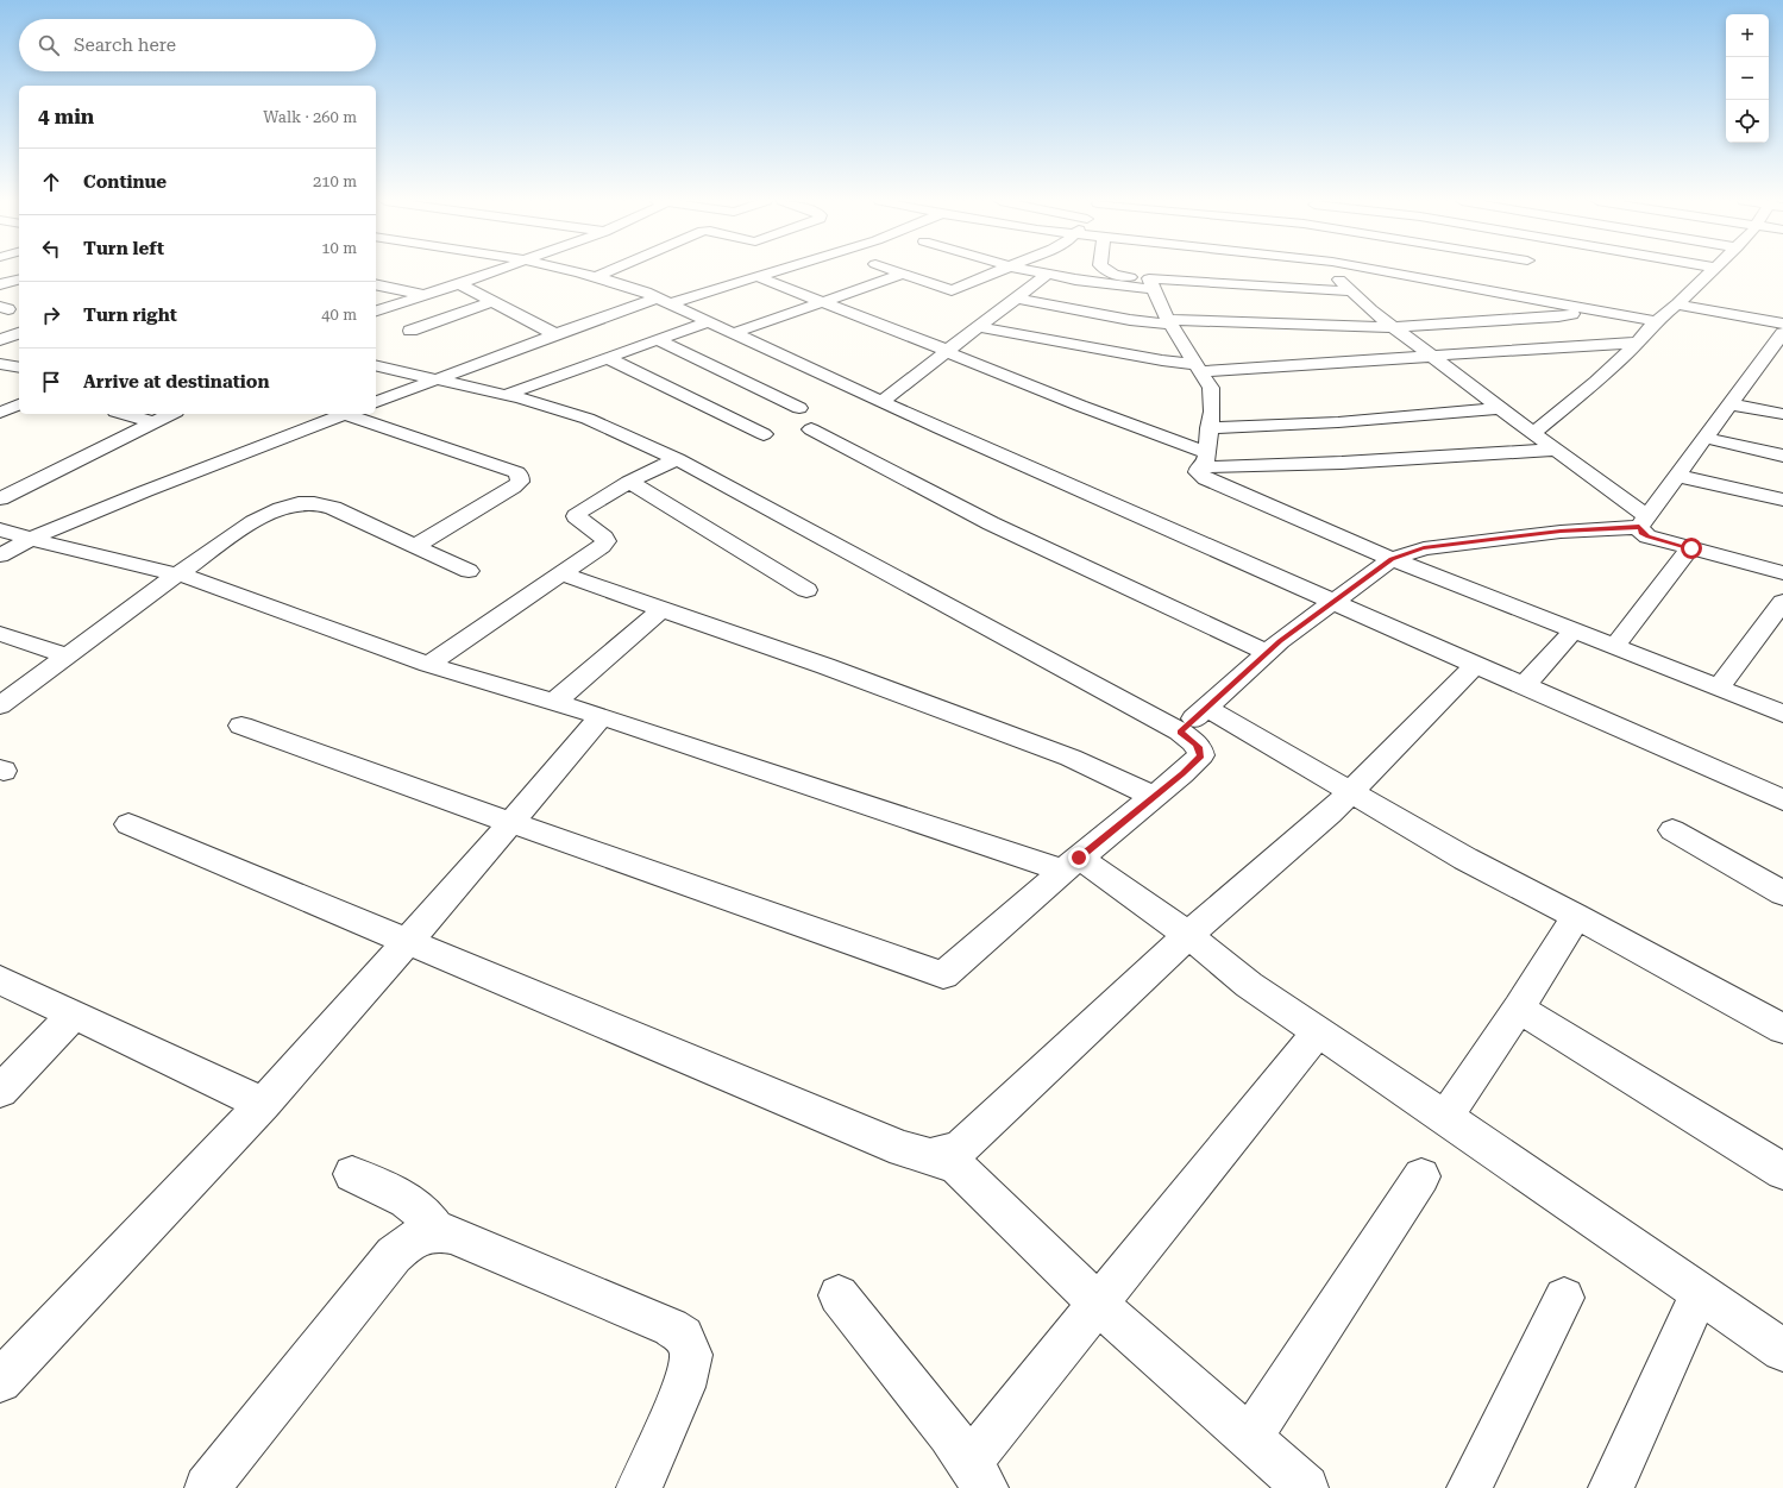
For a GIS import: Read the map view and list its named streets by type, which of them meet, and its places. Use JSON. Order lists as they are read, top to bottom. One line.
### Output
{"page":{"map_buttons":["+","−"],"search":"Search here","heading":["4 min","Walk · 260 m"],"list":[["Continue","210 m"],["Turn left","10 m"],["Turn right","40 m"],"Arrive at destination"]}}
